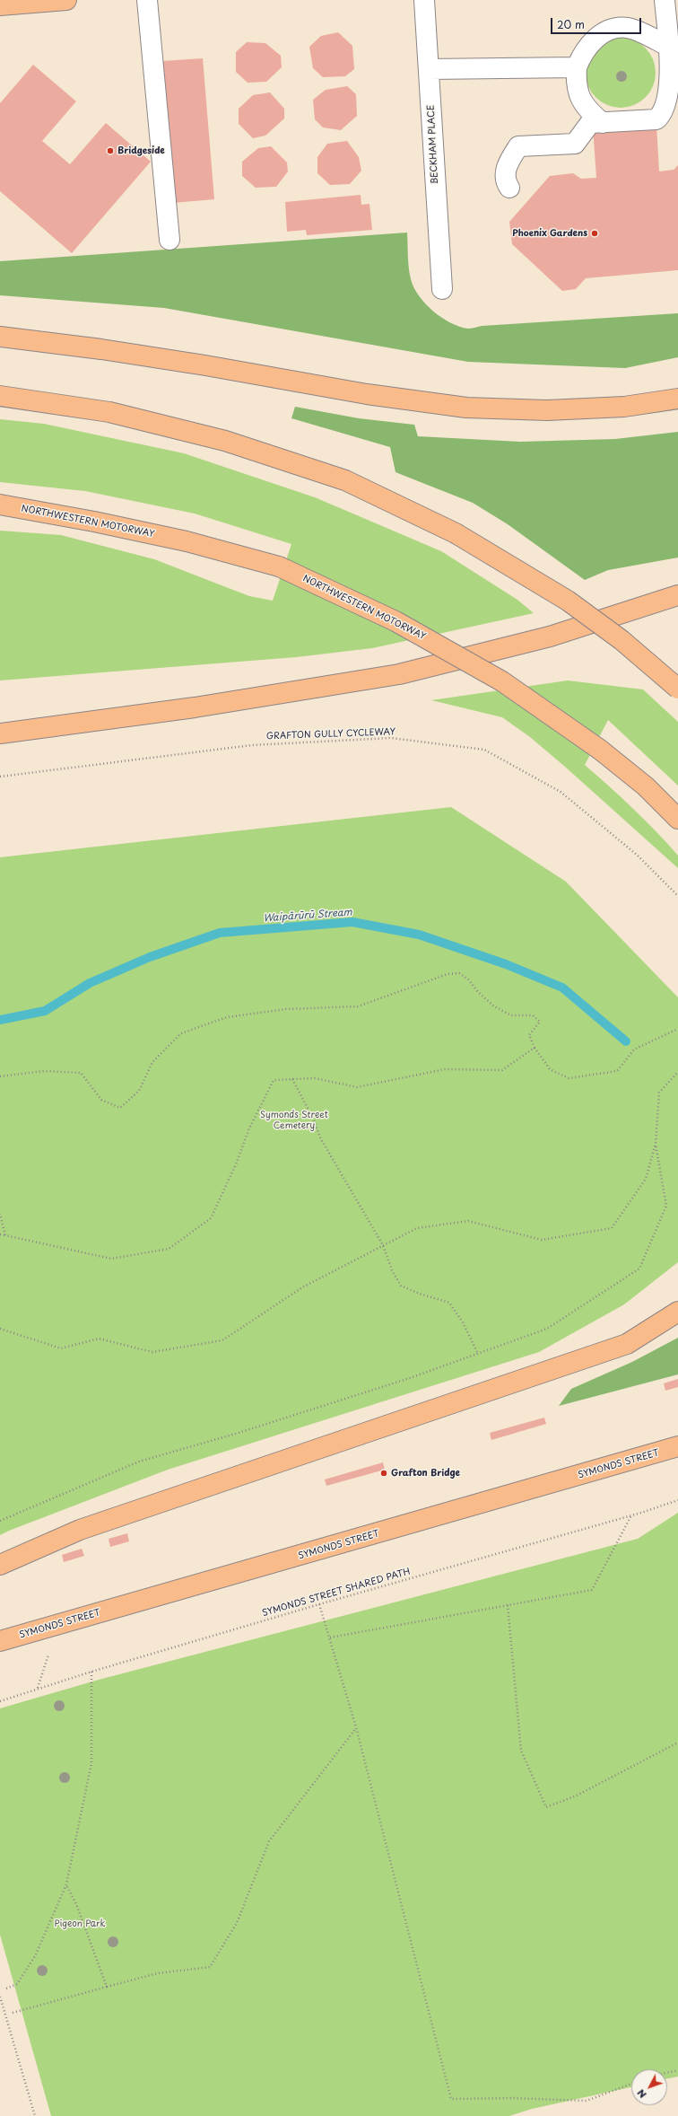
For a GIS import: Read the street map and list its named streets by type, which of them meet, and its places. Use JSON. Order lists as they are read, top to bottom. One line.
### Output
{"streets":{"main road":["NORTHWESTERN MOTORWAY","SYMONDS STREET"],"street":["BECKHAM PLACE"],"path":["GRAFTON GULLY CYCLEWAY","SYMONDS STREET SHARED PATH"]},"water":["Waipārūrū Stream"],"parks":["Symonds Street Cemetery","Pigeon Park"],"places":["Bridgeside","Phoenix Gardens","Grafton Bridge"],"scale_bar":"20 m","north":"bottom left"}
